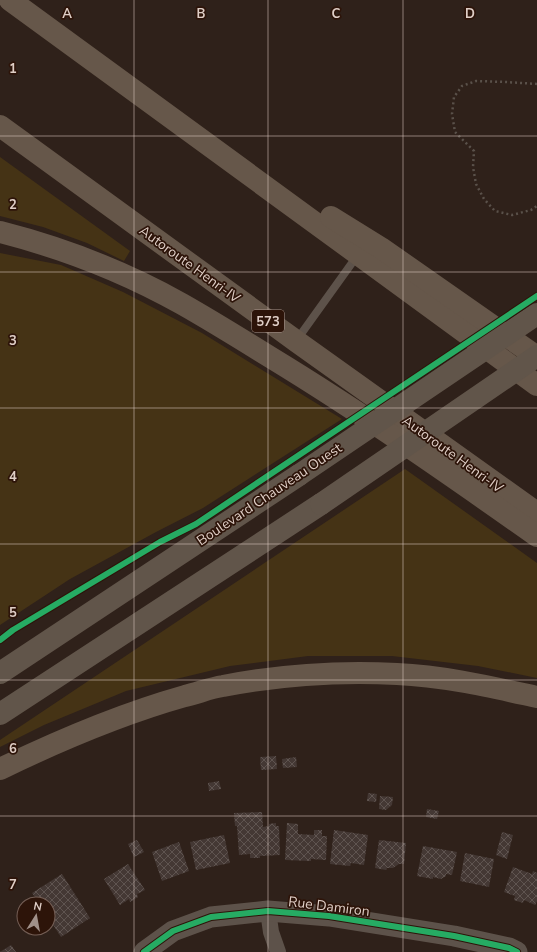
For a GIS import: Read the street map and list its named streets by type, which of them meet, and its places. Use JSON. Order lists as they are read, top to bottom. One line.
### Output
{"streets":{"highway":["Autoroute Henri-IV","573"],"main road":["Boulevard Chauveau Ouest"],"street":["Rue Damiron"]},"north":"top","grid":{"columns":["A","B","C","D"],"rows":["1","2","3","4","5","6","7"]}}
